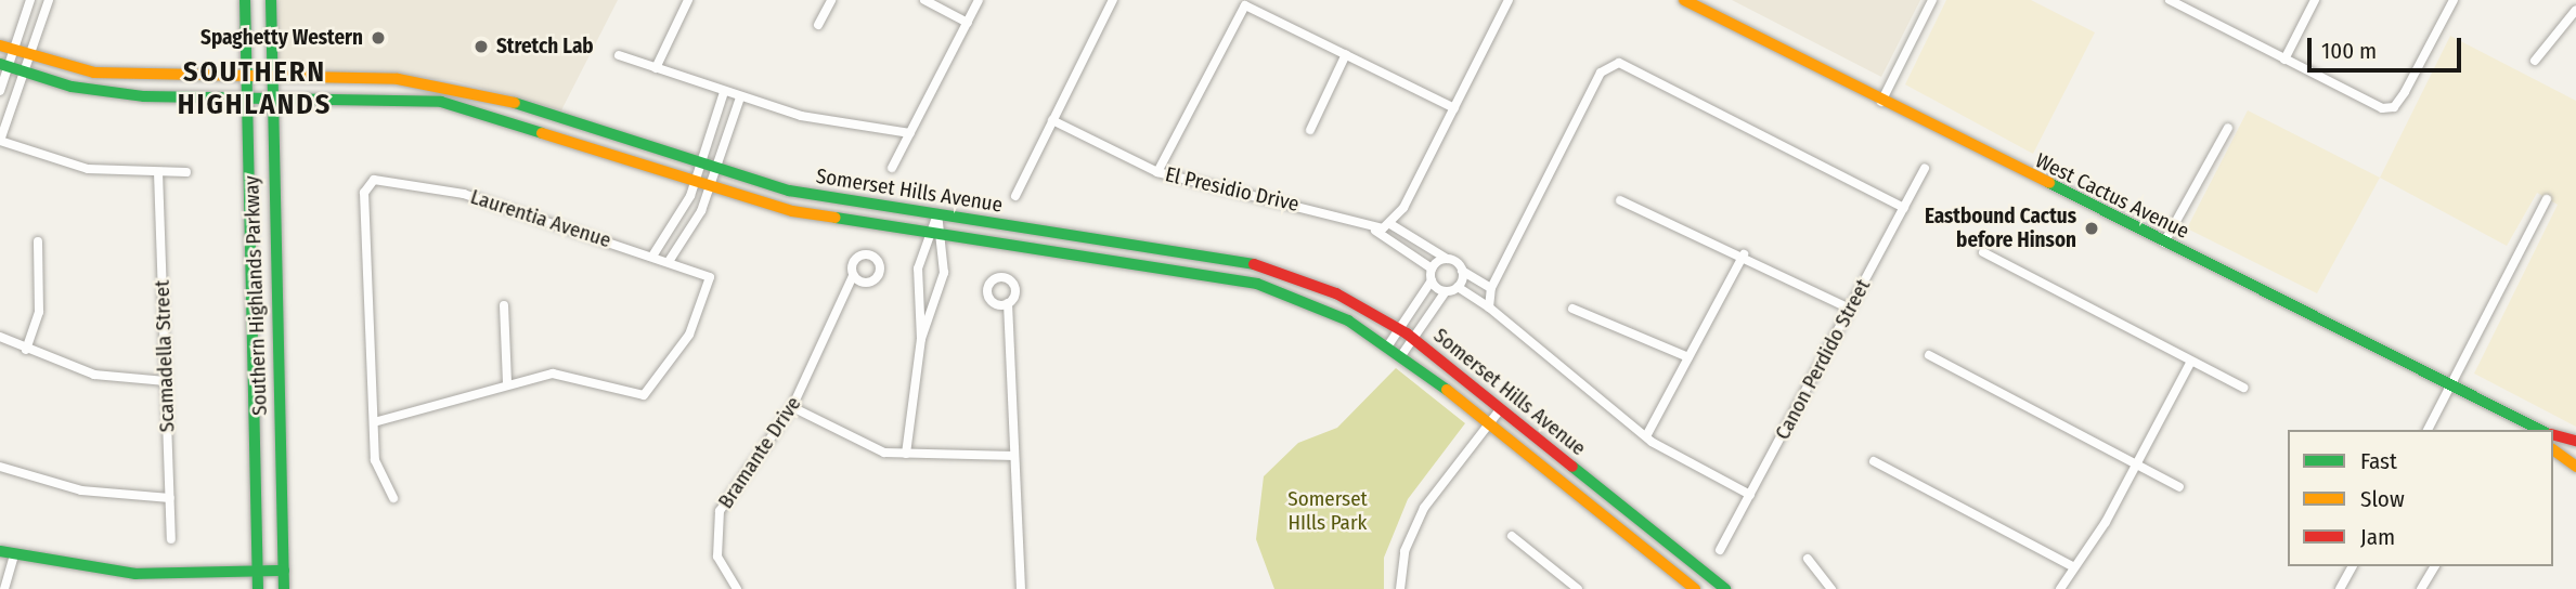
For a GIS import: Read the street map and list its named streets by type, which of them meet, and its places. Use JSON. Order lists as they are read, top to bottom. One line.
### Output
{"streets":{"main road":["Somerset Hills Avenue","West Cactus Avenue","Southern Highlands Parkway"],"street":["El Presidio Drive","Laurentia Avenue","Scamadella Street","Canon Perdido Street","Bramante Drive"]},"crossings":[["Somerset Hills Avenue","Southern Highlands Parkway"]],"districts":["SOUTHERN HIGHLANDS"],"parks":["Somerset HIlls Park"],"places":["Spaghetty Western","Stretch Lab","Eastbound Cactus before Hinson"],"legend":["Fast","Slow","Jam"],"scale_bar":"100 m"}
